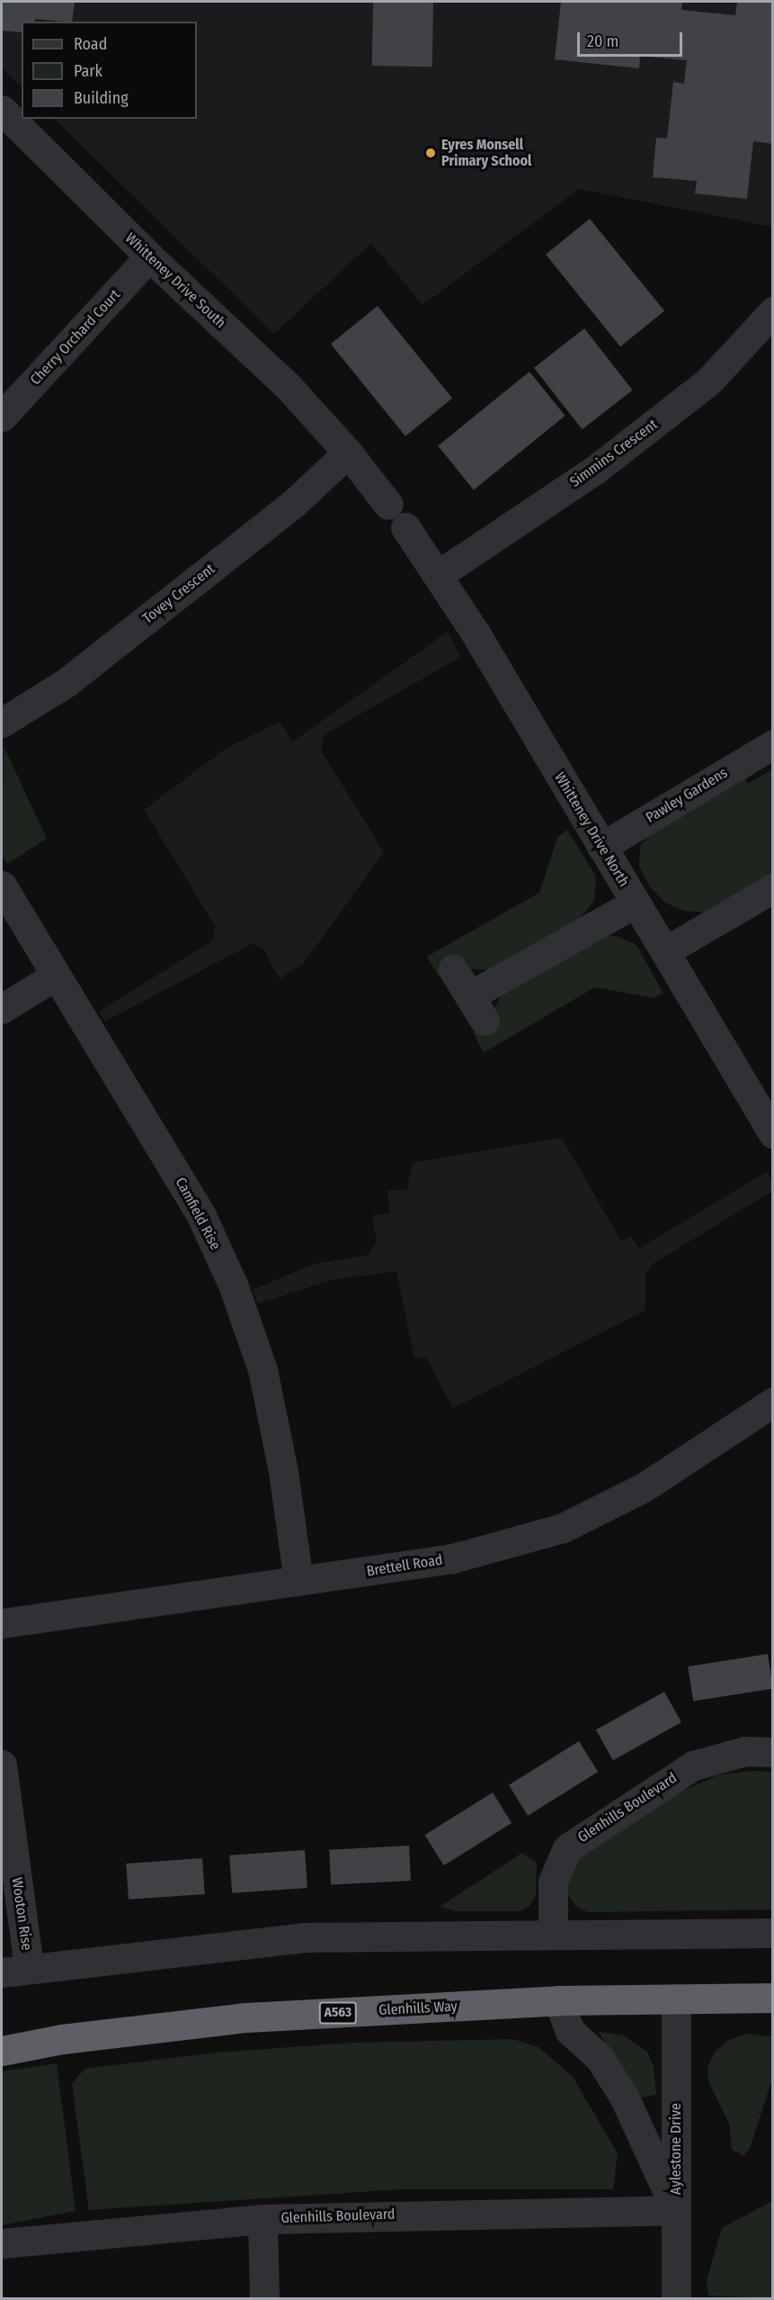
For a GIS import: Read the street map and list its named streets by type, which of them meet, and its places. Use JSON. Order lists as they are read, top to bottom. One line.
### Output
{"streets":{"highway":["Glenhills Way","A563"],"street":["Whitteney Drive South","Cherry Orchard Court","Simmins Crescent","Tovey Crescent","Pawley Gardens","Whitteney Drive North","Camfield Rise","Brettell Road","Glenhills Boulevard","Wooton Rise","Aylestone Drive"]},"crossings":[["Whitteney Drive South","Cherry Orchard Court"],["Whitteney Drive South","Tovey Crescent"],["Whitteney Drive South","Whitteney Drive North"],["Simmins Crescent","Whitteney Drive North"],["Pawley Gardens","Whitteney Drive North"],["Camfield Rise","Brettell Road"],["Glenhills Boulevard","Aylestone Drive"],["Glenhills Way","Aylestone Drive"]],"places":["Eyres Monsell Primary School"],"legend":["Road","Park","Building"],"scale_bar":"20 m"}
